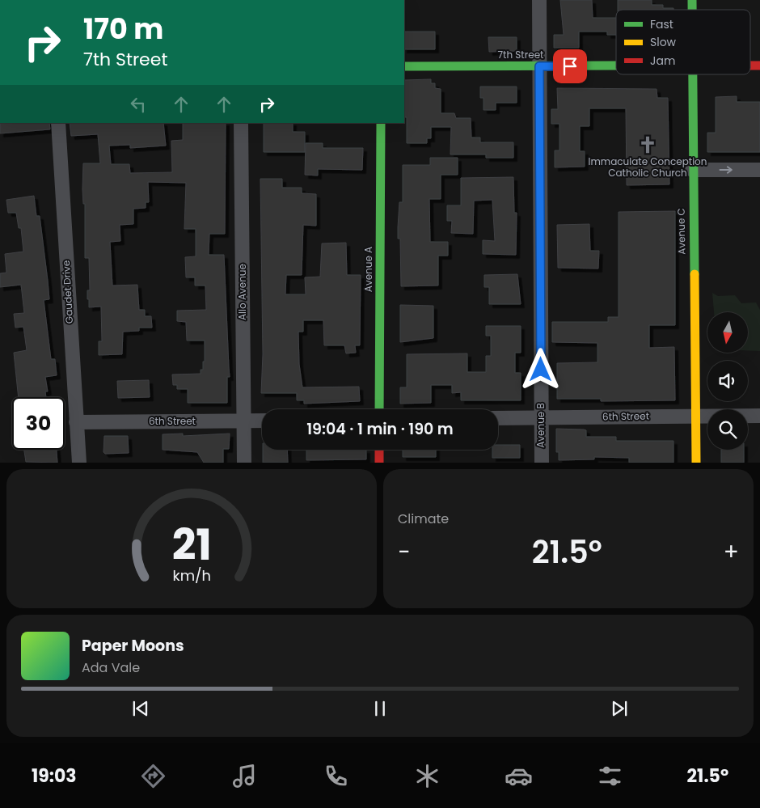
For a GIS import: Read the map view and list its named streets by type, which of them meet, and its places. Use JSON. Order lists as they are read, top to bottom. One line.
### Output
{"streets":{"street":["7th Street","Avenue C","Avenue A","Gaudet Drive","Allo Avenue","6th Street","Avenue B"]},"crossings":[["7th Street","Avenue B"],["Avenue C","6th Street"],["Gaudet Drive","6th Street"],["Allo Avenue","6th Street"],["6th Street","Avenue B"]],"places":{"church":["Immaculate Conception Catholic Church"]},"legend":["Fast","Slow","Jam"],"north":"bottom","page":{"turn":["170 m","7th Street"],"limit":"30","trip":"19:04 · 1 min · 190 m","tile":"Climate","heat":["−","21.5°","+"],"song":["Paper Moons","Ada Vale"],"tabs":["19:03","21.5°"],"gauge":["21","km/h"]}}
